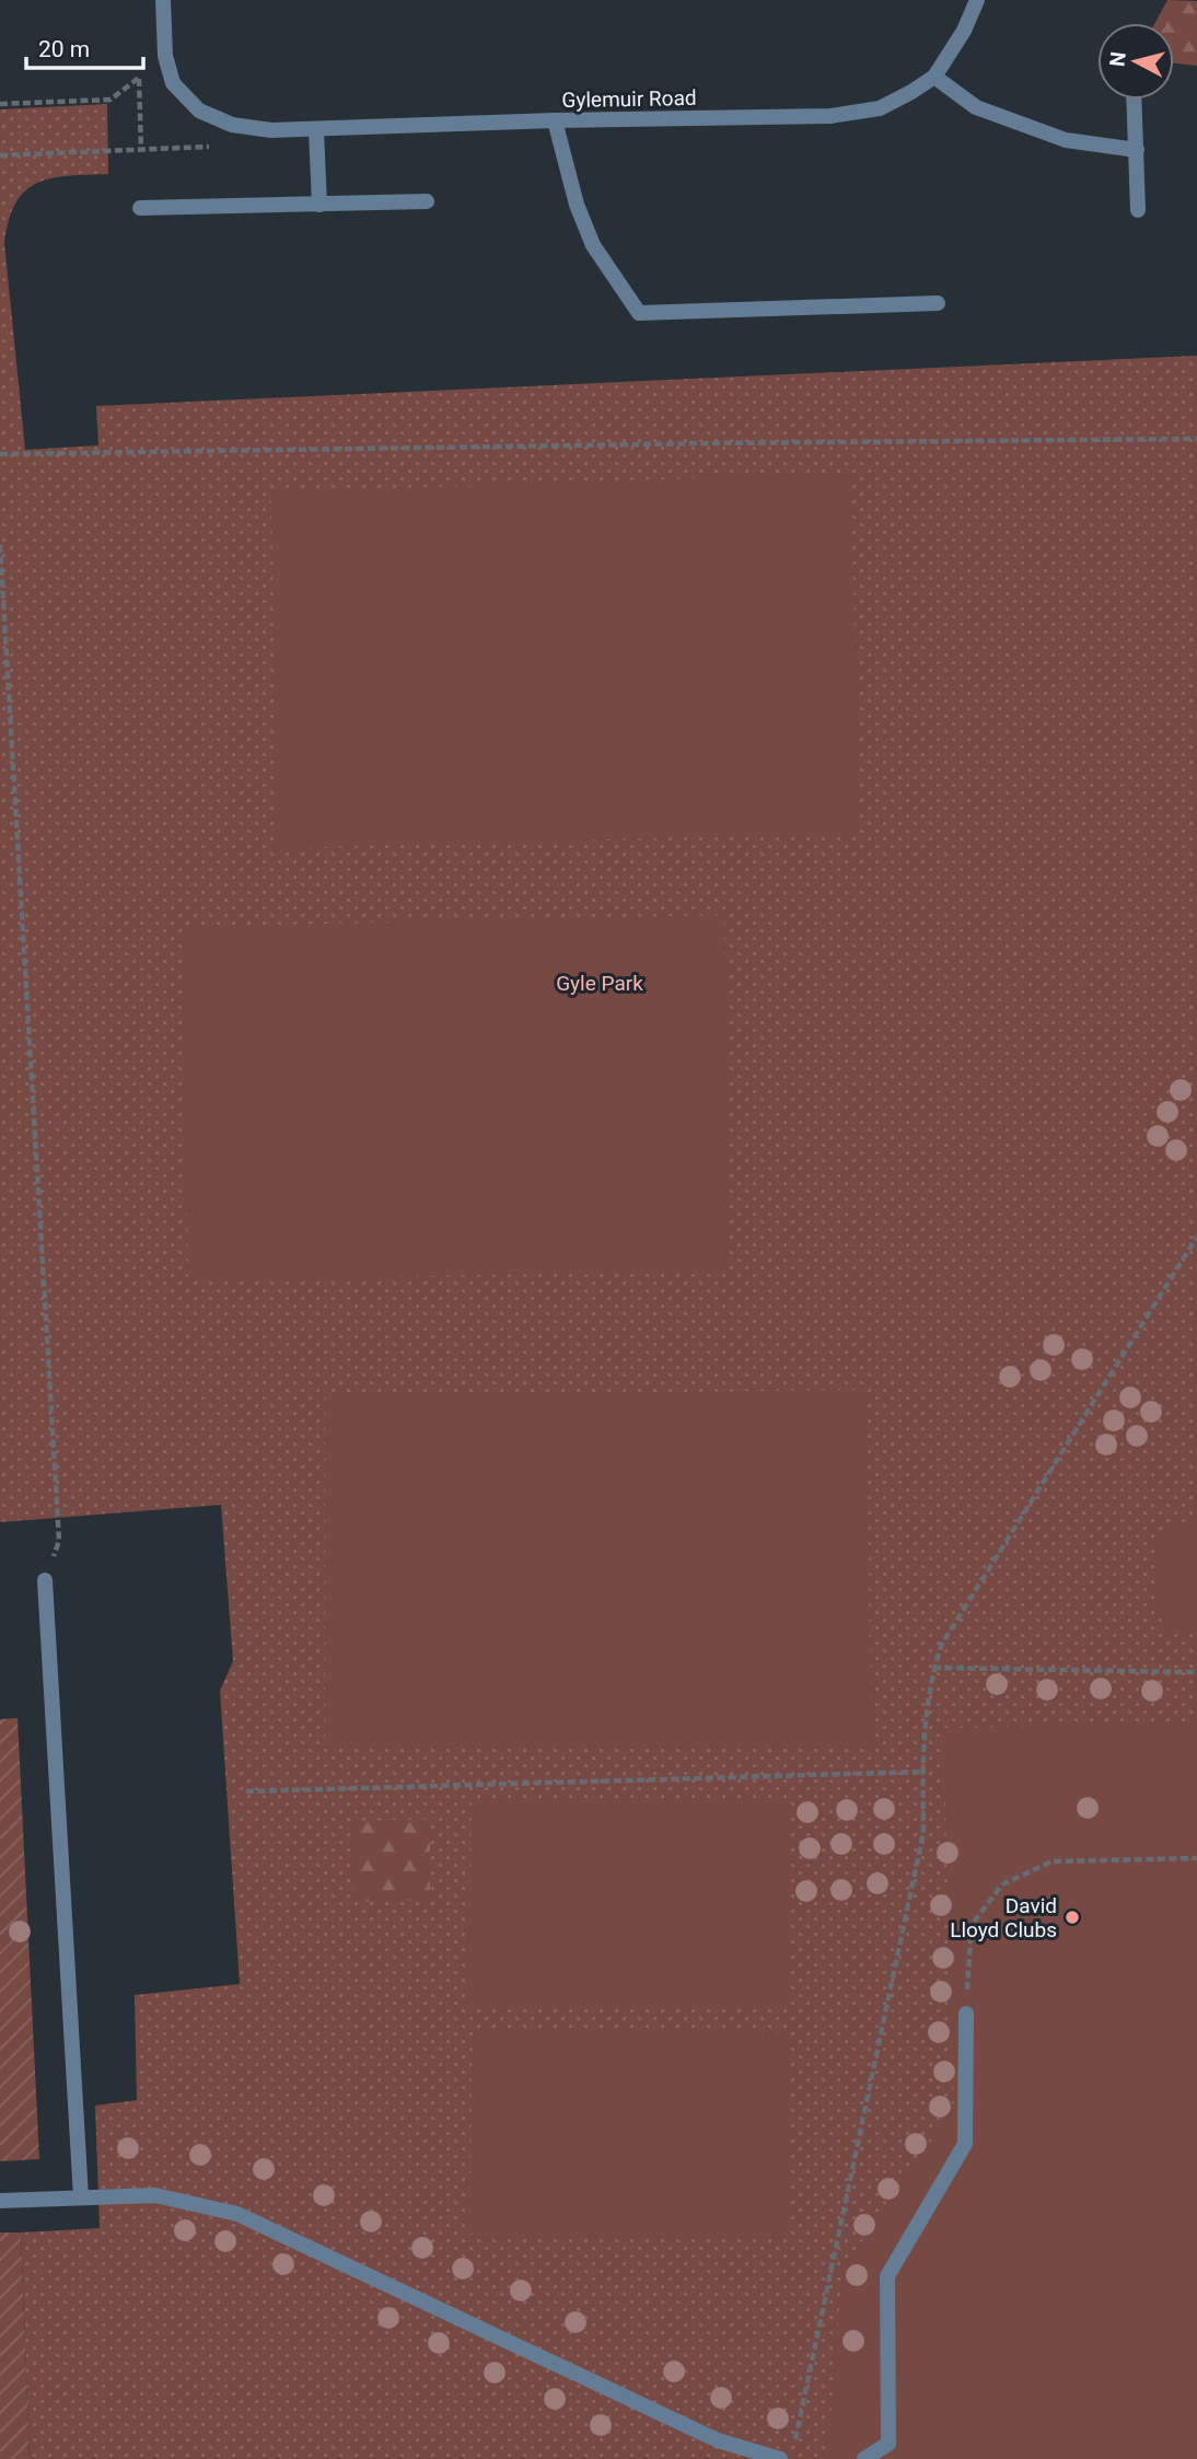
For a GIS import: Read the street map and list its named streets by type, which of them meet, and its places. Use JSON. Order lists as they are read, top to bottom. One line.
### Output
{"streets":{"street":["Gylemuir Road"]},"parks":["Gyle Park"],"places":["David Lloyd Clubs"],"scale_bar":"20 m","north":"left"}
